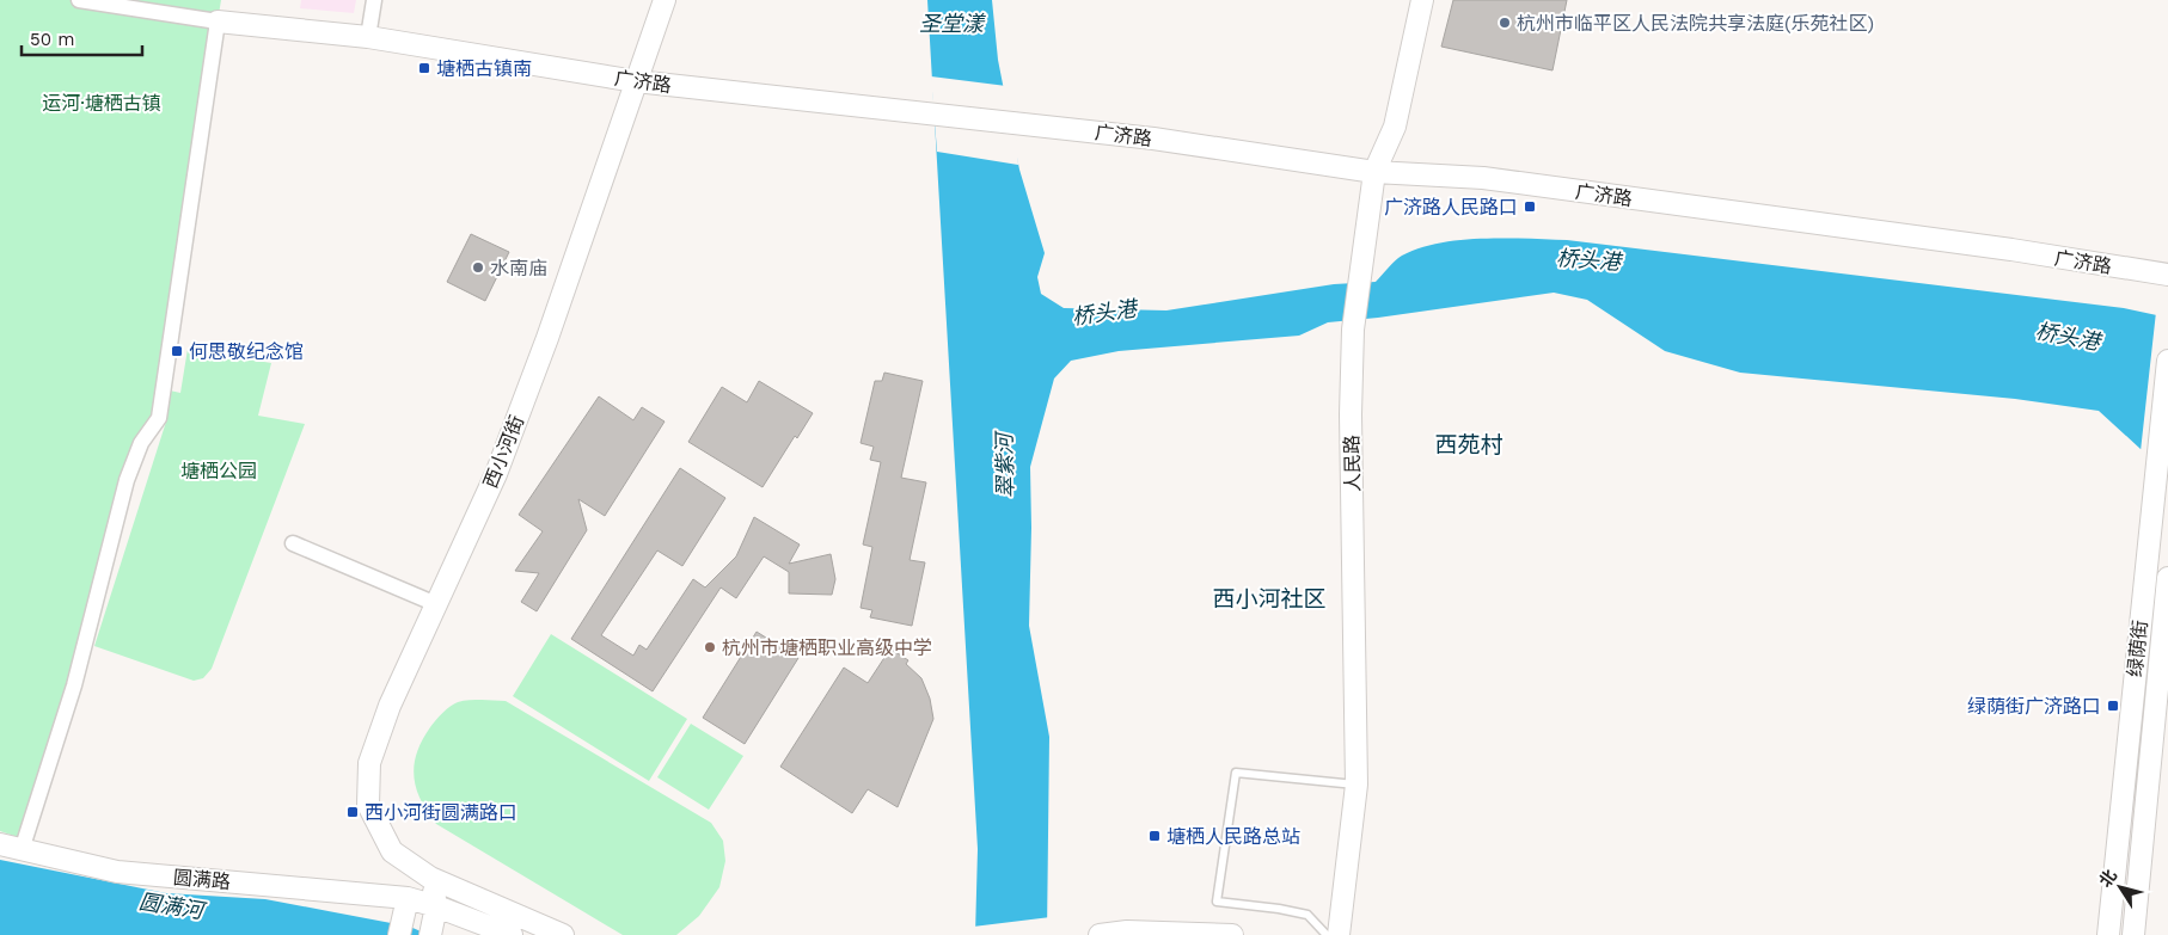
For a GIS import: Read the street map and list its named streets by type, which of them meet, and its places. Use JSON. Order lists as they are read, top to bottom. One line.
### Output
{"streets":{"street":["广济路","西小河街","人民路","绿荫街","圆满路"]},"crossings":[["广济路","西小河街"],["广济路","人民路"]],"districts":["西苑村","西小河社区"],"water":["圣堂漾","桥头港","翠紫河","圆满河"],"parks":["运河·塘栖古镇","塘栖公园"],"places":{"other":["杭州市临平区人民法院共享法庭(乐苑社区)","水南庙","杭州市塘栖职业高级中学"],"transit":["塘栖古镇南","广济路人民路口","何思敬纪念馆","绿荫街广济路口","西小河街圆满路口","塘栖人民路总站"]},"scale_bar":"50 m","north":"top left"}
